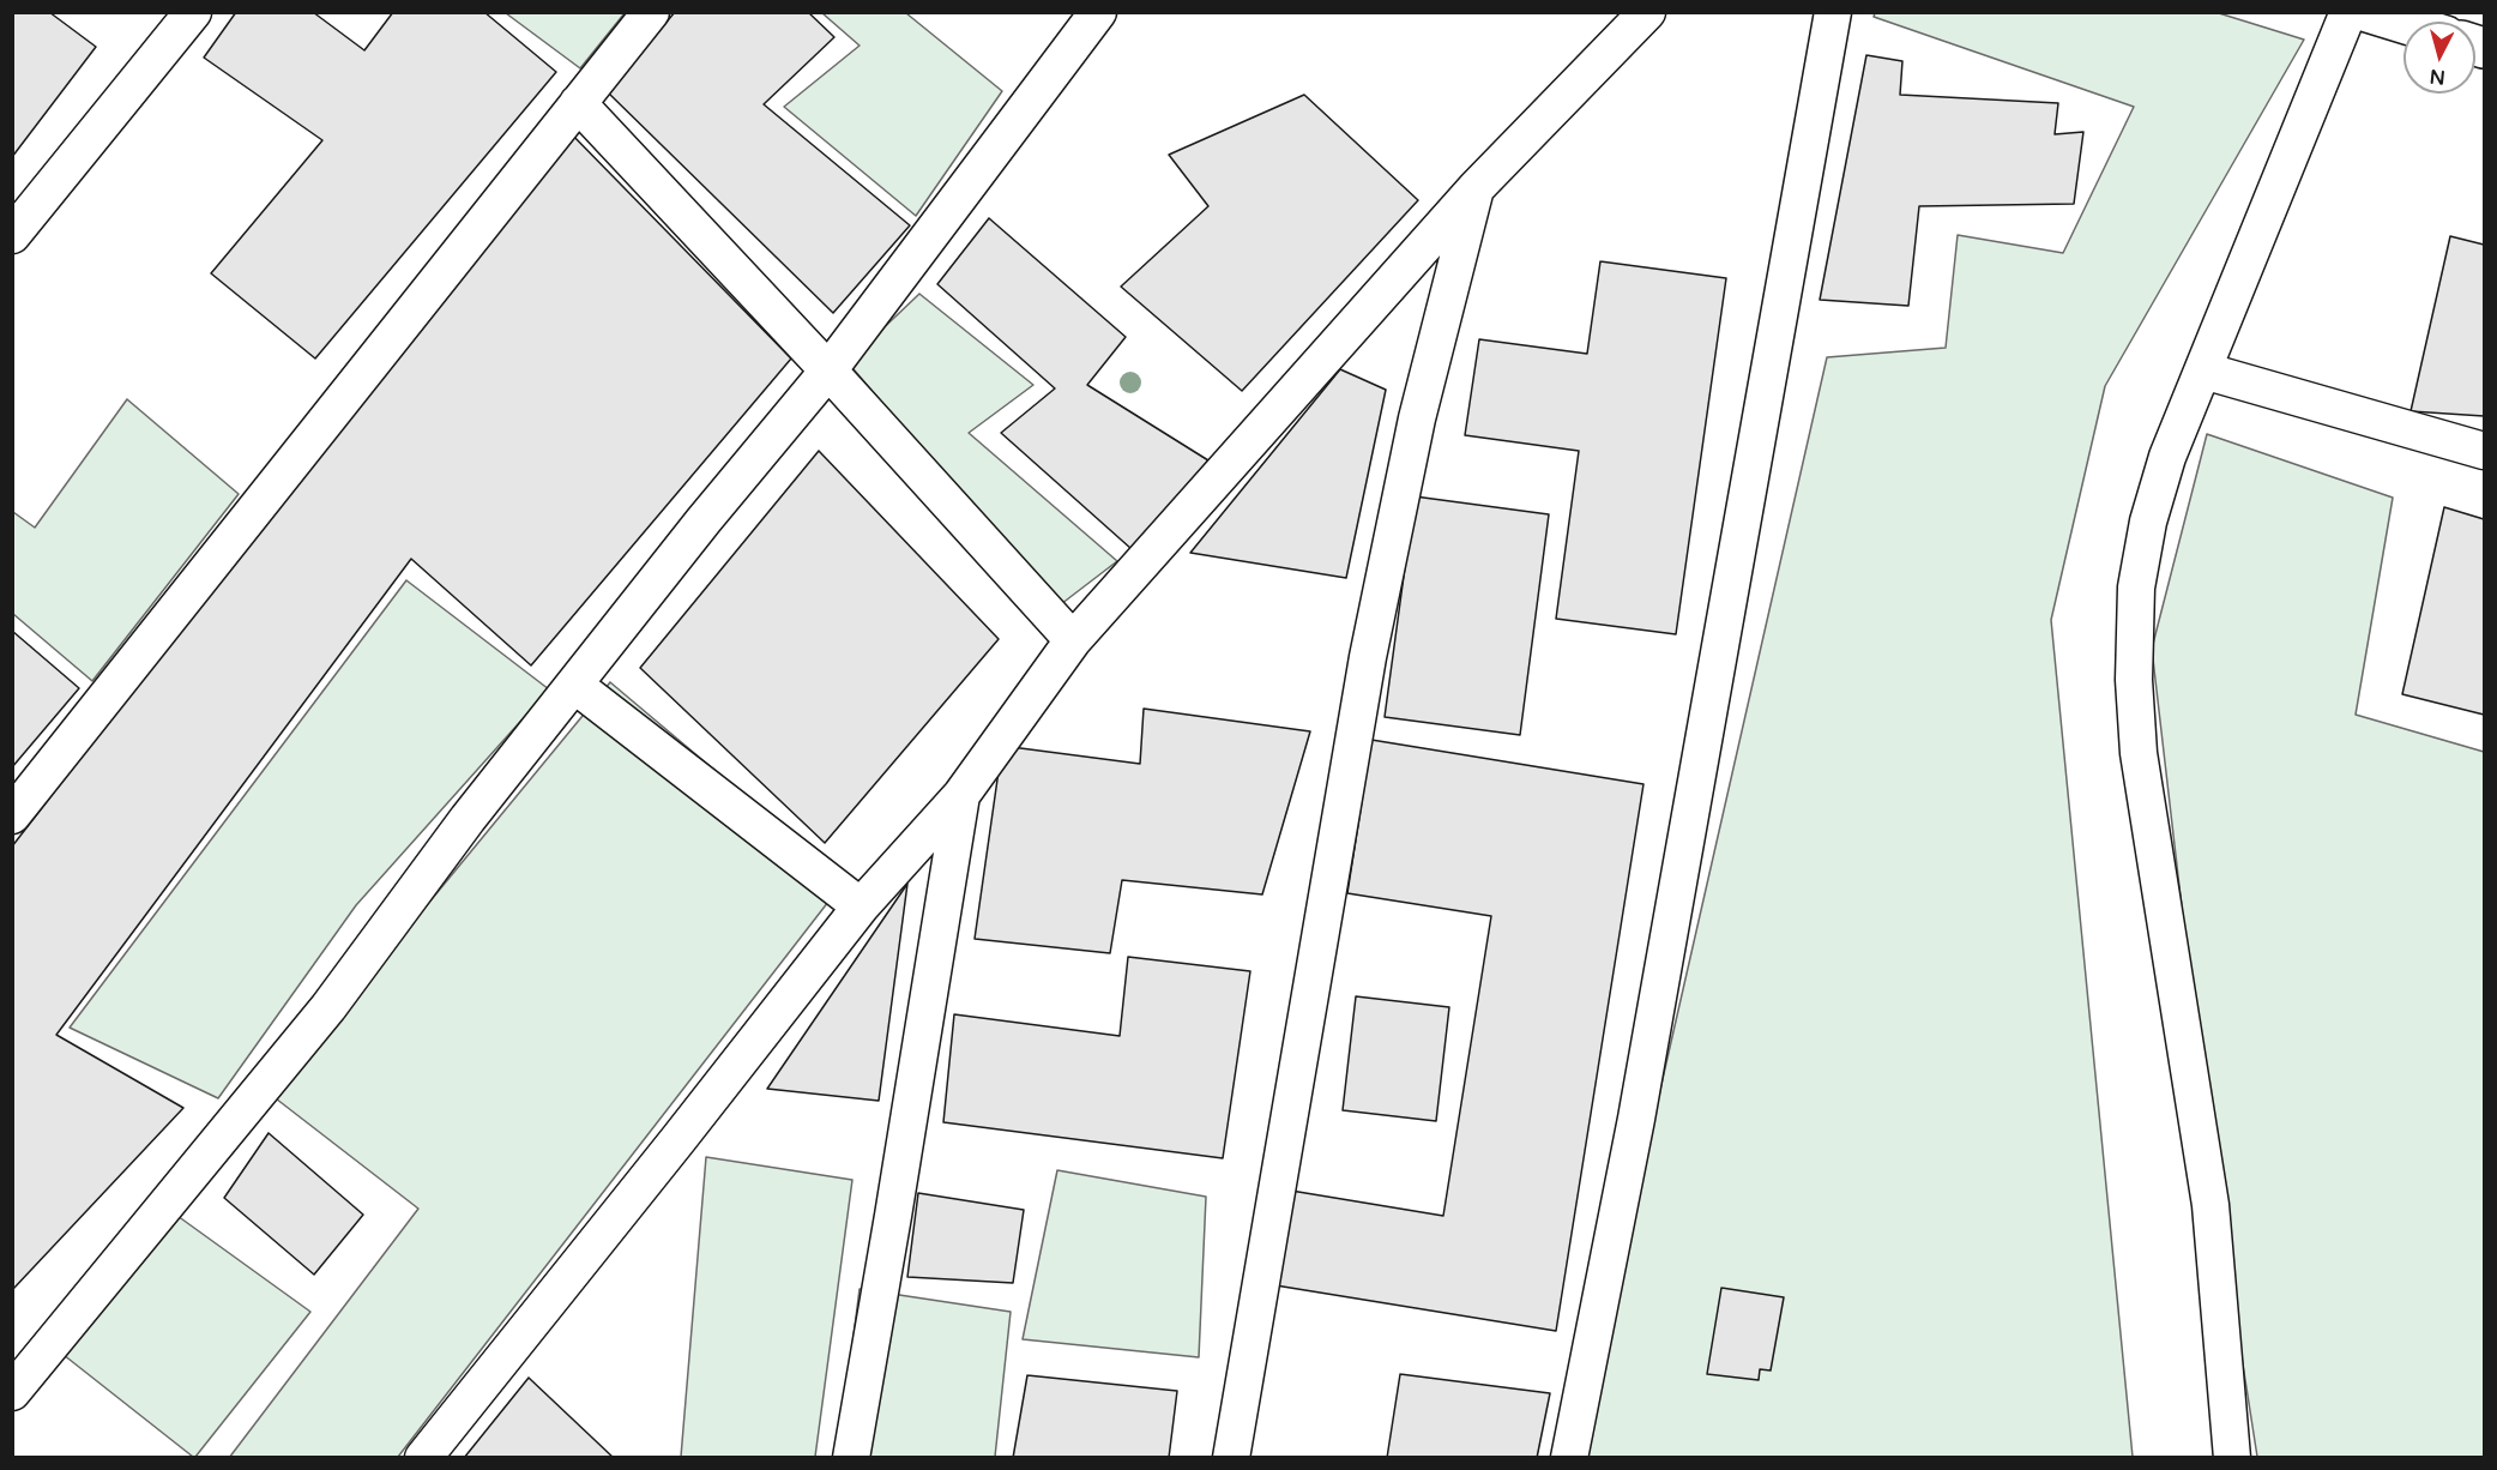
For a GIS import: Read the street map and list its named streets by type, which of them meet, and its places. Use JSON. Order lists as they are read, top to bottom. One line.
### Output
{"north":"bottom"}
